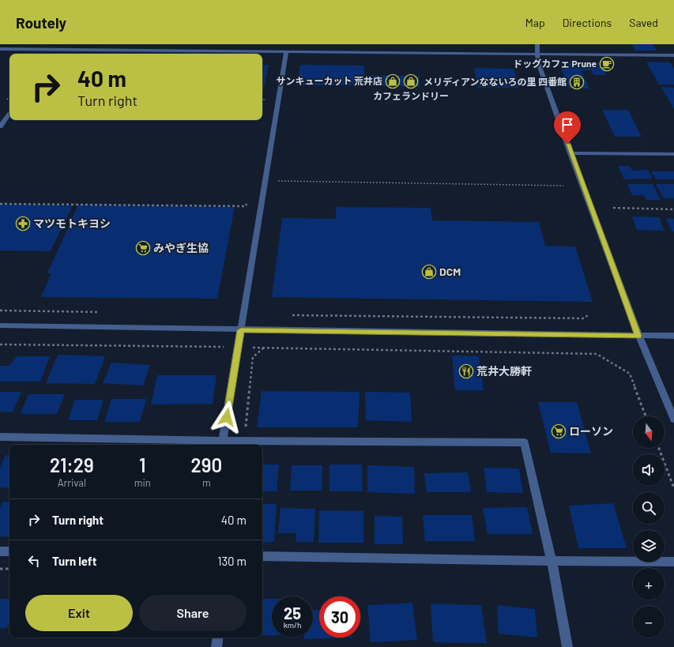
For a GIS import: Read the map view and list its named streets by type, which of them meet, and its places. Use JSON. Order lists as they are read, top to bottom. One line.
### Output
{"places":{"cafe":["ドッグカフェ Prune"],"shop":["サンキューカット 荒井店","カフェランドリー","DCM"],"building":["メリディアンなないろの里 四番館"],"pharmacy":["マツモトキヨシ"],"supermarket":["みやぎ生協","ローソン"],"restaurant":["荒井大勝軒"]},"north":"bottom","page":{"header":"Routely","nav":["Map","Directions","Saved"],"turn":["40 m","Turn right"],"map_buttons":["+","−"],"eta":["21:29","Arrival","1","min","290","m"],"list":[{"name":"Turn right","value":"40 m"},{"name":"Turn left","value":"130 m"}],"buttons":["Exit","Share"],"speed":"25 km/h","limit":"30"}}
